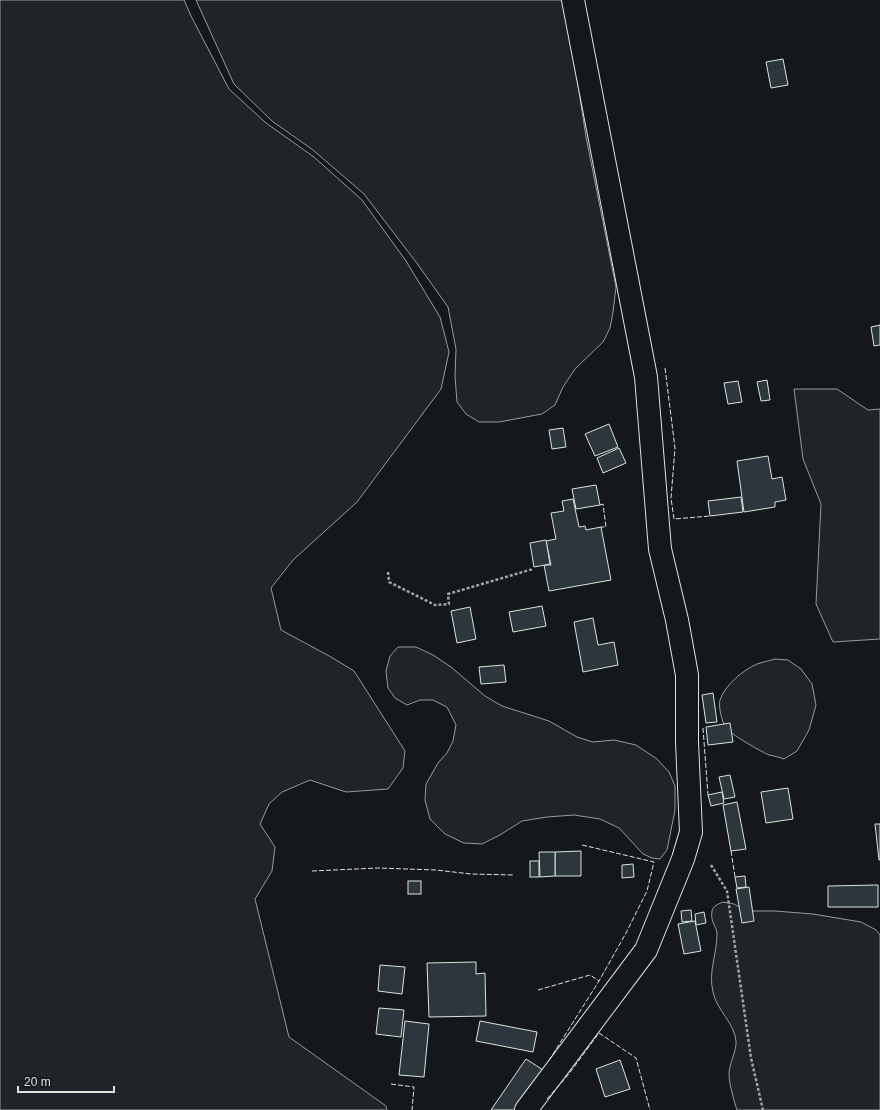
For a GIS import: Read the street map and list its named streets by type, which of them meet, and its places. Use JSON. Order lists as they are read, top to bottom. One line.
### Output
{"scale_bar":"20 m"}
